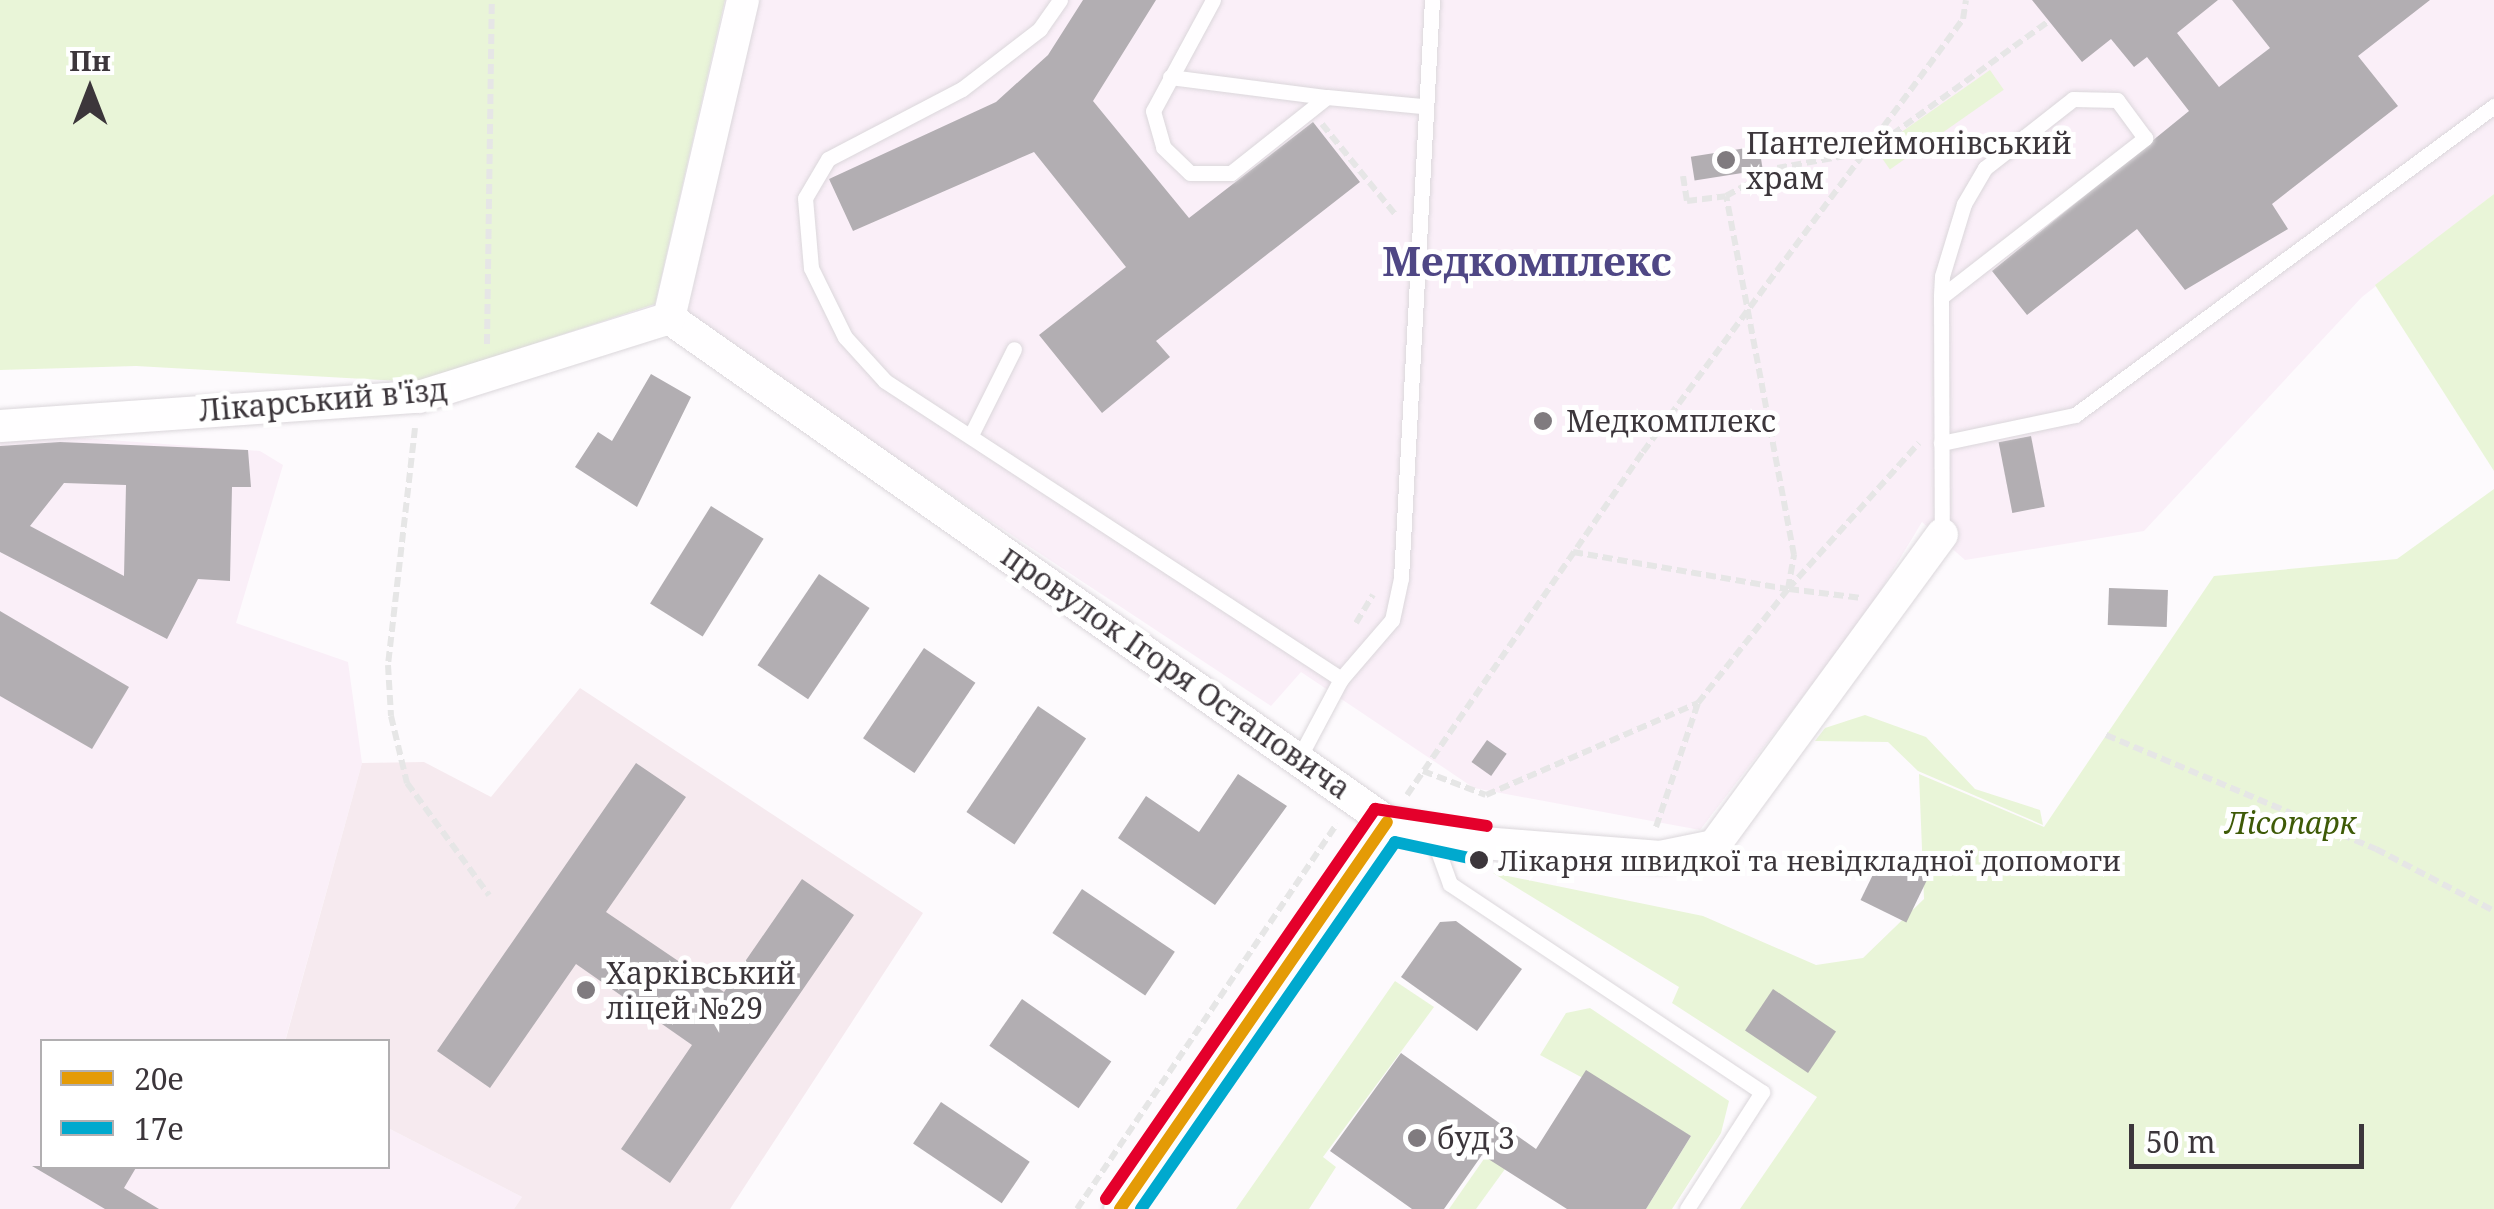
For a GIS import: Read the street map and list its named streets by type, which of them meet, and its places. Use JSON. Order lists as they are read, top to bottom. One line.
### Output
{"streets":{"street":["Лікарський в'їзд","провулок Ігоря Остаповича"]},"crossings":[["Лікарський в'їзд","провулок Ігоря Остаповича"]],"districts":["Медкомплекс"],"parks":["Лісопарк"],"places":["Пантелеймонівський храм","Медкомплекс","Лікарня швидкої та невідкладної допомоги","Харківський ліцей №29","буд 3"],"lines":["transit line 20е","transit line 17е"],"legend":["20е","17е"],"scale_bar":"50 m","north":"top"}
